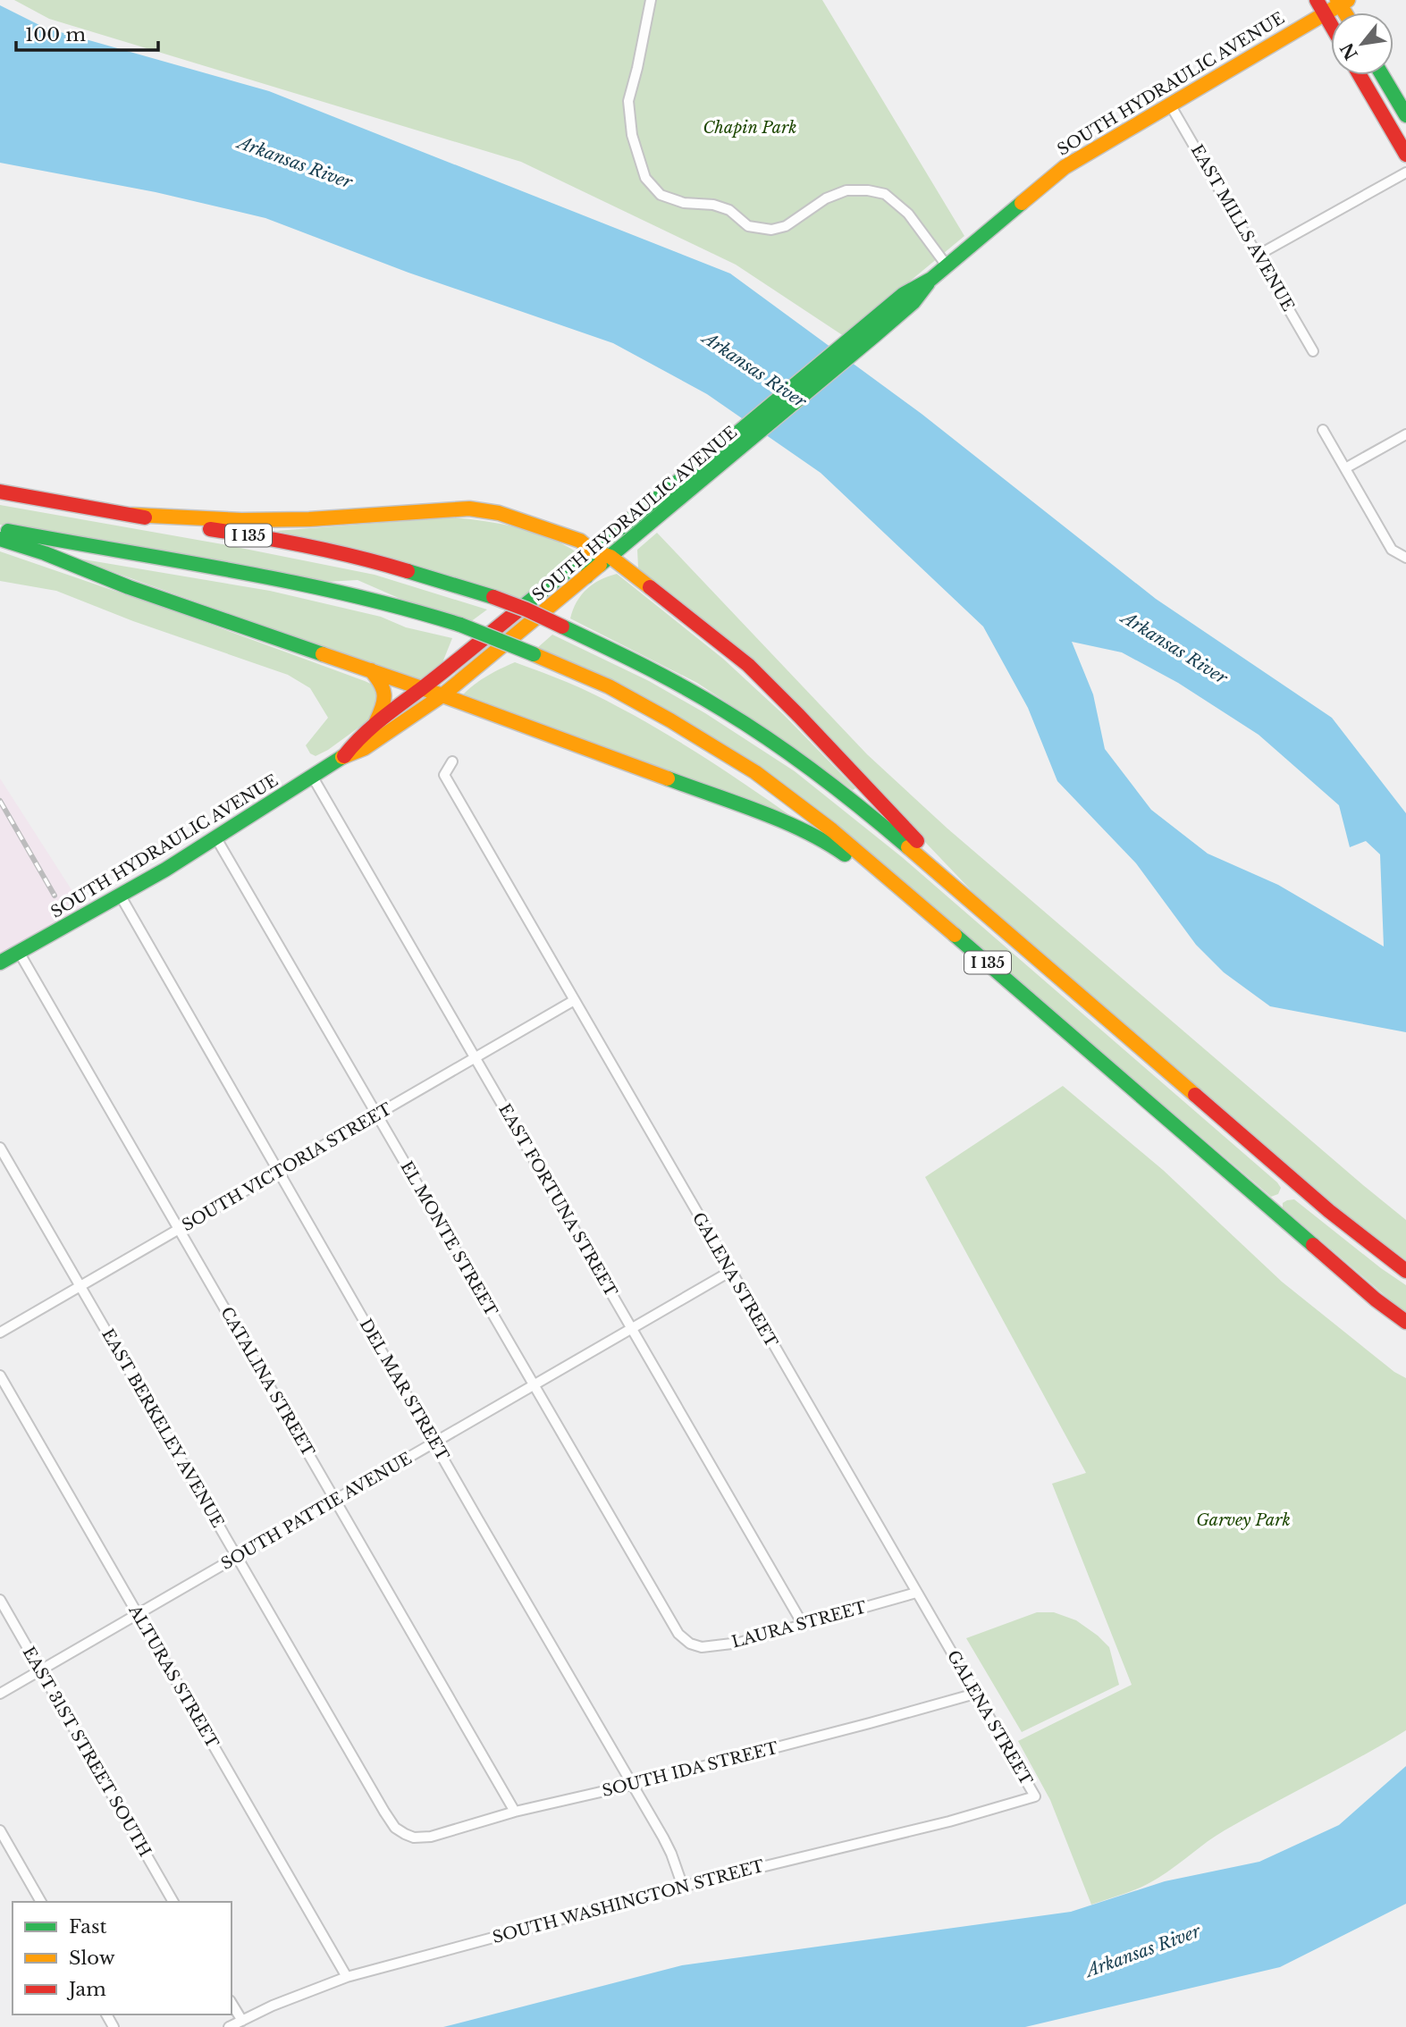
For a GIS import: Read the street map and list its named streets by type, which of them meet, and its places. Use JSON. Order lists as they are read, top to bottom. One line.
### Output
{"streets":{"main road":["SOUTH HYDRAULIC AVENUE","I 135"],"street":["EAST MILLS AVENUE","SOUTH VICTORIA STREET","EAST FORTUNA STREET","EL MONTE STREET","GALENA STREET","CATALINA STREET","DEL MAR STREET","EAST BERKELEY AVENUE","SOUTH PATTIE AVENUE","LAURA STREET","ALTURAS STREET","EAST 31ST STREET SOUTH","SOUTH IDA STREET","SOUTH WASHINGTON STREET"]},"crossings":[["SOUTH HYDRAULIC AVENUE","EAST MILLS AVENUE"],["SOUTH HYDRAULIC AVENUE","I 135"],["SOUTH HYDRAULIC AVENUE","EAST FORTUNA STREET"],["SOUTH HYDRAULIC AVENUE","EL MONTE STREET"],["SOUTH HYDRAULIC AVENUE","CATALINA STREET"],["SOUTH HYDRAULIC AVENUE","DEL MAR STREET"],["SOUTH VICTORIA STREET","EAST FORTUNA STREET"],["SOUTH VICTORIA STREET","EL MONTE STREET"],["SOUTH VICTORIA STREET","GALENA STREET"],["SOUTH VICTORIA STREET","CATALINA STREET"],["SOUTH VICTORIA STREET","DEL MAR STREET"],["SOUTH VICTORIA STREET","EAST BERKELEY AVENUE"],["EAST FORTUNA STREET","SOUTH PATTIE AVENUE"],["EAST FORTUNA STREET","LAURA STREET"],["EL MONTE STREET","SOUTH PATTIE AVENUE"],["EL MONTE STREET","LAURA STREET"],["GALENA STREET","SOUTH PATTIE AVENUE"],["GALENA STREET","LAURA STREET"],["GALENA STREET","SOUTH IDA STREET"],["GALENA STREET","SOUTH WASHINGTON STREET"],["CATALINA STREET","SOUTH PATTIE AVENUE"],["CATALINA STREET","SOUTH IDA STREET"],["DEL MAR STREET","SOUTH PATTIE AVENUE"],["DEL MAR STREET","SOUTH IDA STREET"],["DEL MAR STREET","SOUTH WASHINGTON STREET"],["EAST BERKELEY AVENUE","SOUTH PATTIE AVENUE"],["EAST BERKELEY AVENUE","SOUTH IDA STREET"],["SOUTH PATTIE AVENUE","ALTURAS STREET"],["SOUTH PATTIE AVENUE","EAST 31ST STREET SOUTH"],["ALTURAS STREET","SOUTH WASHINGTON STREET"]],"water":["Arkansas River"],"parks":["Chapin Park","Garvey Park"],"legend":["Fast","Slow","Jam"],"scale_bar":"100 m","north":"bottom left"}
